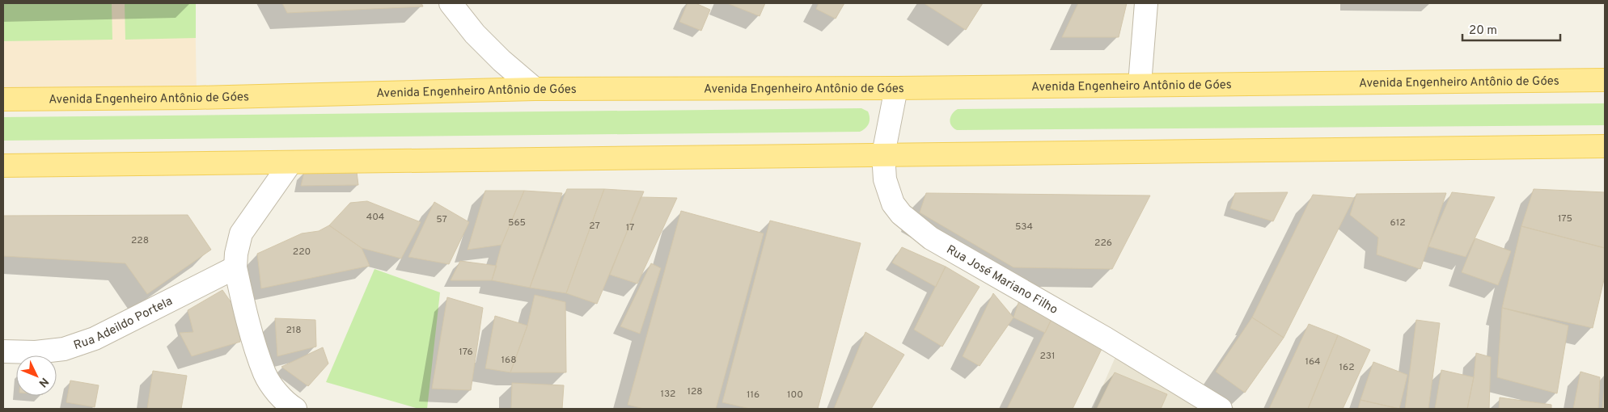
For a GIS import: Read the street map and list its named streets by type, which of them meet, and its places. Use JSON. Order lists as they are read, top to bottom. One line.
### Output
{"streets":{"main road":["Avenida Engenheiro Antônio de Góes"],"street":["Rua José Mariano Filho","Rua Adeildo Portela"]},"crossings":[["Avenida Engenheiro Antônio de Góes","Rua José Mariano Filho"]],"house_numbers":["404","175","57","565","612","27","534","17","228","226","220","218","176","231","168","164","162","128","132","116","100"],"scale_bar":"20 m","north":"bottom right"}
